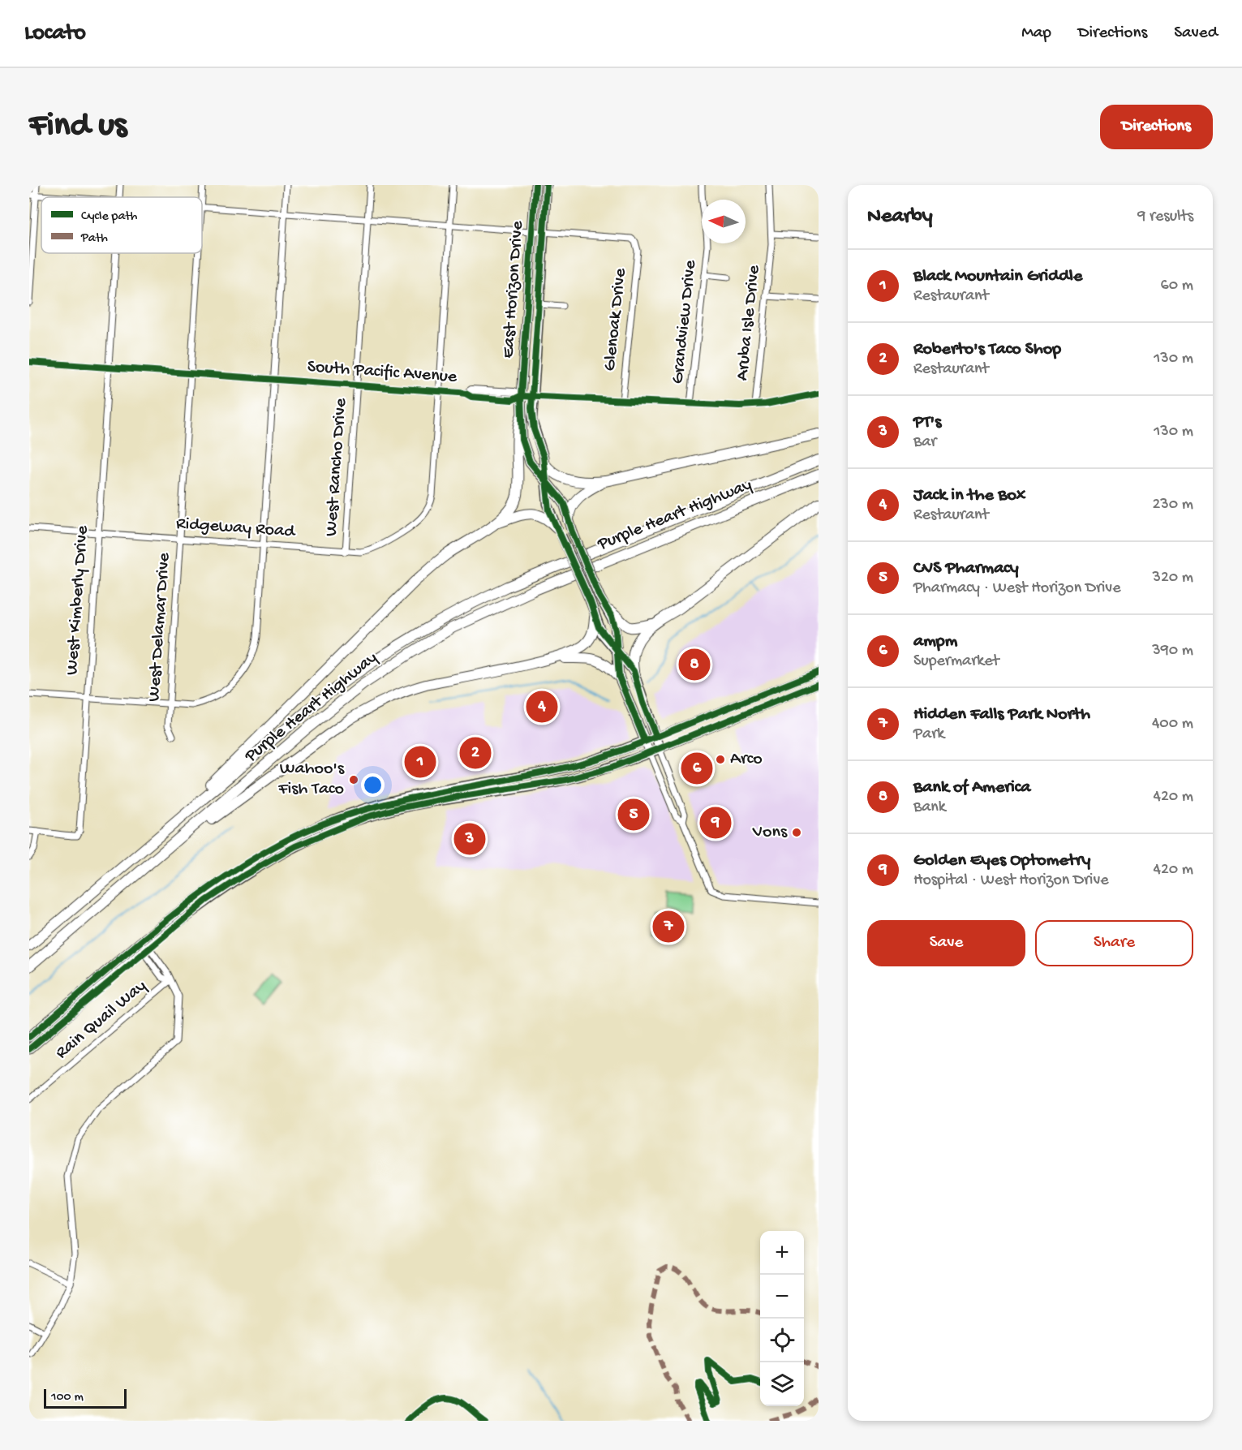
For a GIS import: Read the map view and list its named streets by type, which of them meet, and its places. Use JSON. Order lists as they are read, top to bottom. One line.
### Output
{"streets":{"highway":["Purple Heart Highway"],"main road":["East Horizon Drive"],"street":["Glenoak Drive","Grandview Drive","Aruba Isle Drive","South Pacific Avenue","West Rancho Drive","Ridgeway Road","West Kimberly Drive","West Delamar Drive","Rain Quail Way"]},"crossings":[["East Horizon Drive","Glenoak Drive"],["East Horizon Drive","South Pacific Avenue"],["Glenoak Drive","South Pacific Avenue"],["Grandview Drive","South Pacific Avenue"],["Aruba Isle Drive","South Pacific Avenue"],["South Pacific Avenue","West Rancho Drive"],["South Pacific Avenue","Ridgeway Road"],["South Pacific Avenue","West Kimberly Drive"],["South Pacific Avenue","West Delamar Drive"],["West Rancho Drive","Ridgeway Road"],["Ridgeway Road","West Kimberly Drive"],["Ridgeway Road","West Delamar Drive"]],"places":["Arco","Wahoo's Fish Taco","Vons"],"legend":["Cycle path","Path"],"scale_bar":"100 m","north":"left","page":{"header":"Locato","nav":["Map","Directions","Saved"],"buttons":["Directions",["Save","Share"]],"title":"Find us","heading":["Nearby","9 results"],"list":[{"mark":"1","name":"Black Mountain Griddle","note":"Restaurant","value":"60 m"},{"mark":"2","name":"Roberto's Taco Shop","note":"Restaurant","value":"130 m"},{"mark":"3","name":"PT's","note":"Bar","value":"130 m"},{"mark":"4","name":"Jack in the Box","note":"Restaurant","value":"230 m"},{"mark":"5","name":"CVS Pharmacy","note":"Pharmacy · West Horizon Drive","value":"320 m"},{"mark":"6","name":"ampm","note":"Supermarket","value":"390 m"},{"mark":"7","name":"Hidden Falls Park North","note":"Park","value":"400 m"},{"mark":"8","name":"Bank of America","note":"Bank","value":"420 m"},{"mark":"9","name":"Golden Eyes Optometry","note":"Hospital · West Horizon Drive","value":"420 m"}],"pins":["8","4","2","1","6","5","9","3","7"],"map_buttons":["+","−"],"scale":"100 m"}}
